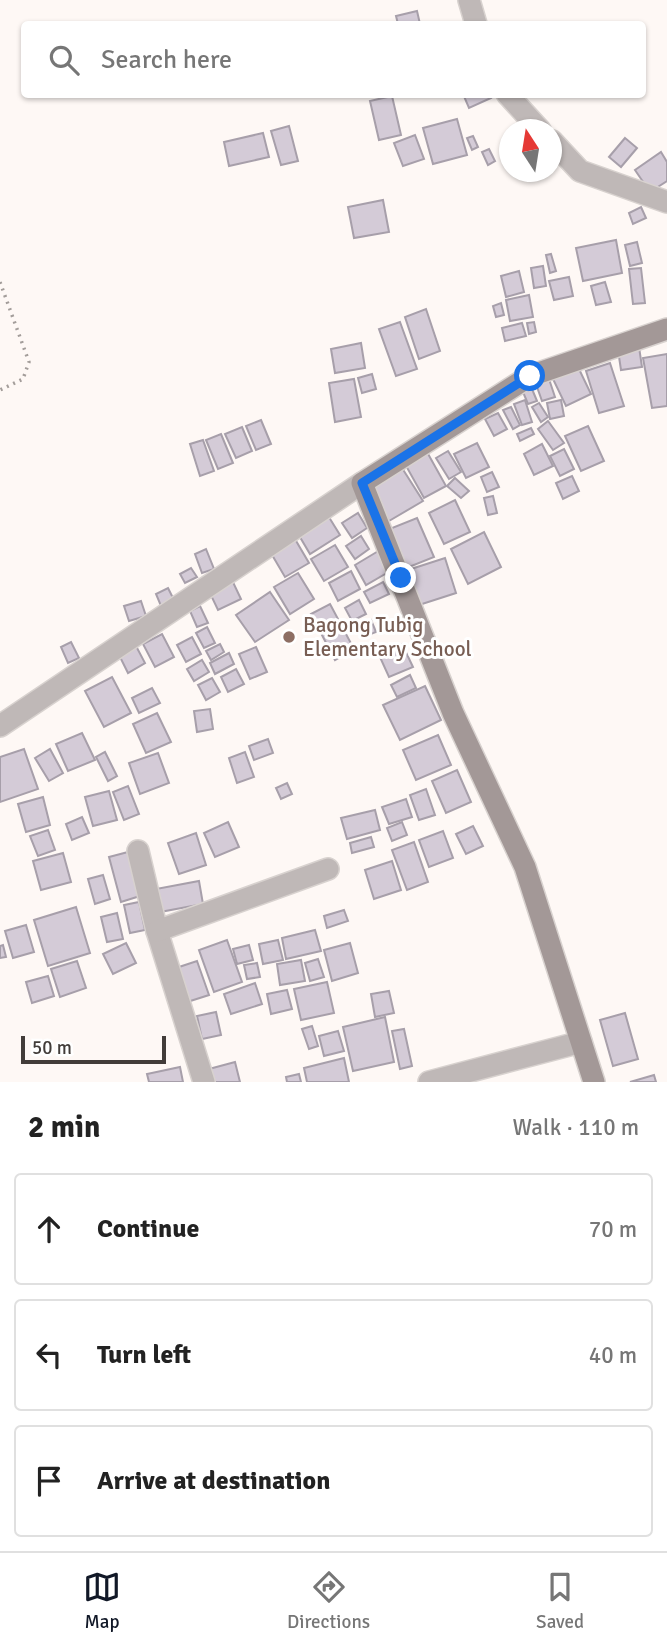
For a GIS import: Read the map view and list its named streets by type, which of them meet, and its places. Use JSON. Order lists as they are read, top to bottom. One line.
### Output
{"places":["Bagong Tubig Elementary School"],"scale_bar":"50 m","north":"top","page":{"search":"Search here","scale":"50 m","heading":["2 min","Walk · 110 m"],"list":[["Continue","70 m"],["Turn left","40 m"],"Arrive at destination"],"nav":["Map","Directions","Saved"]}}
